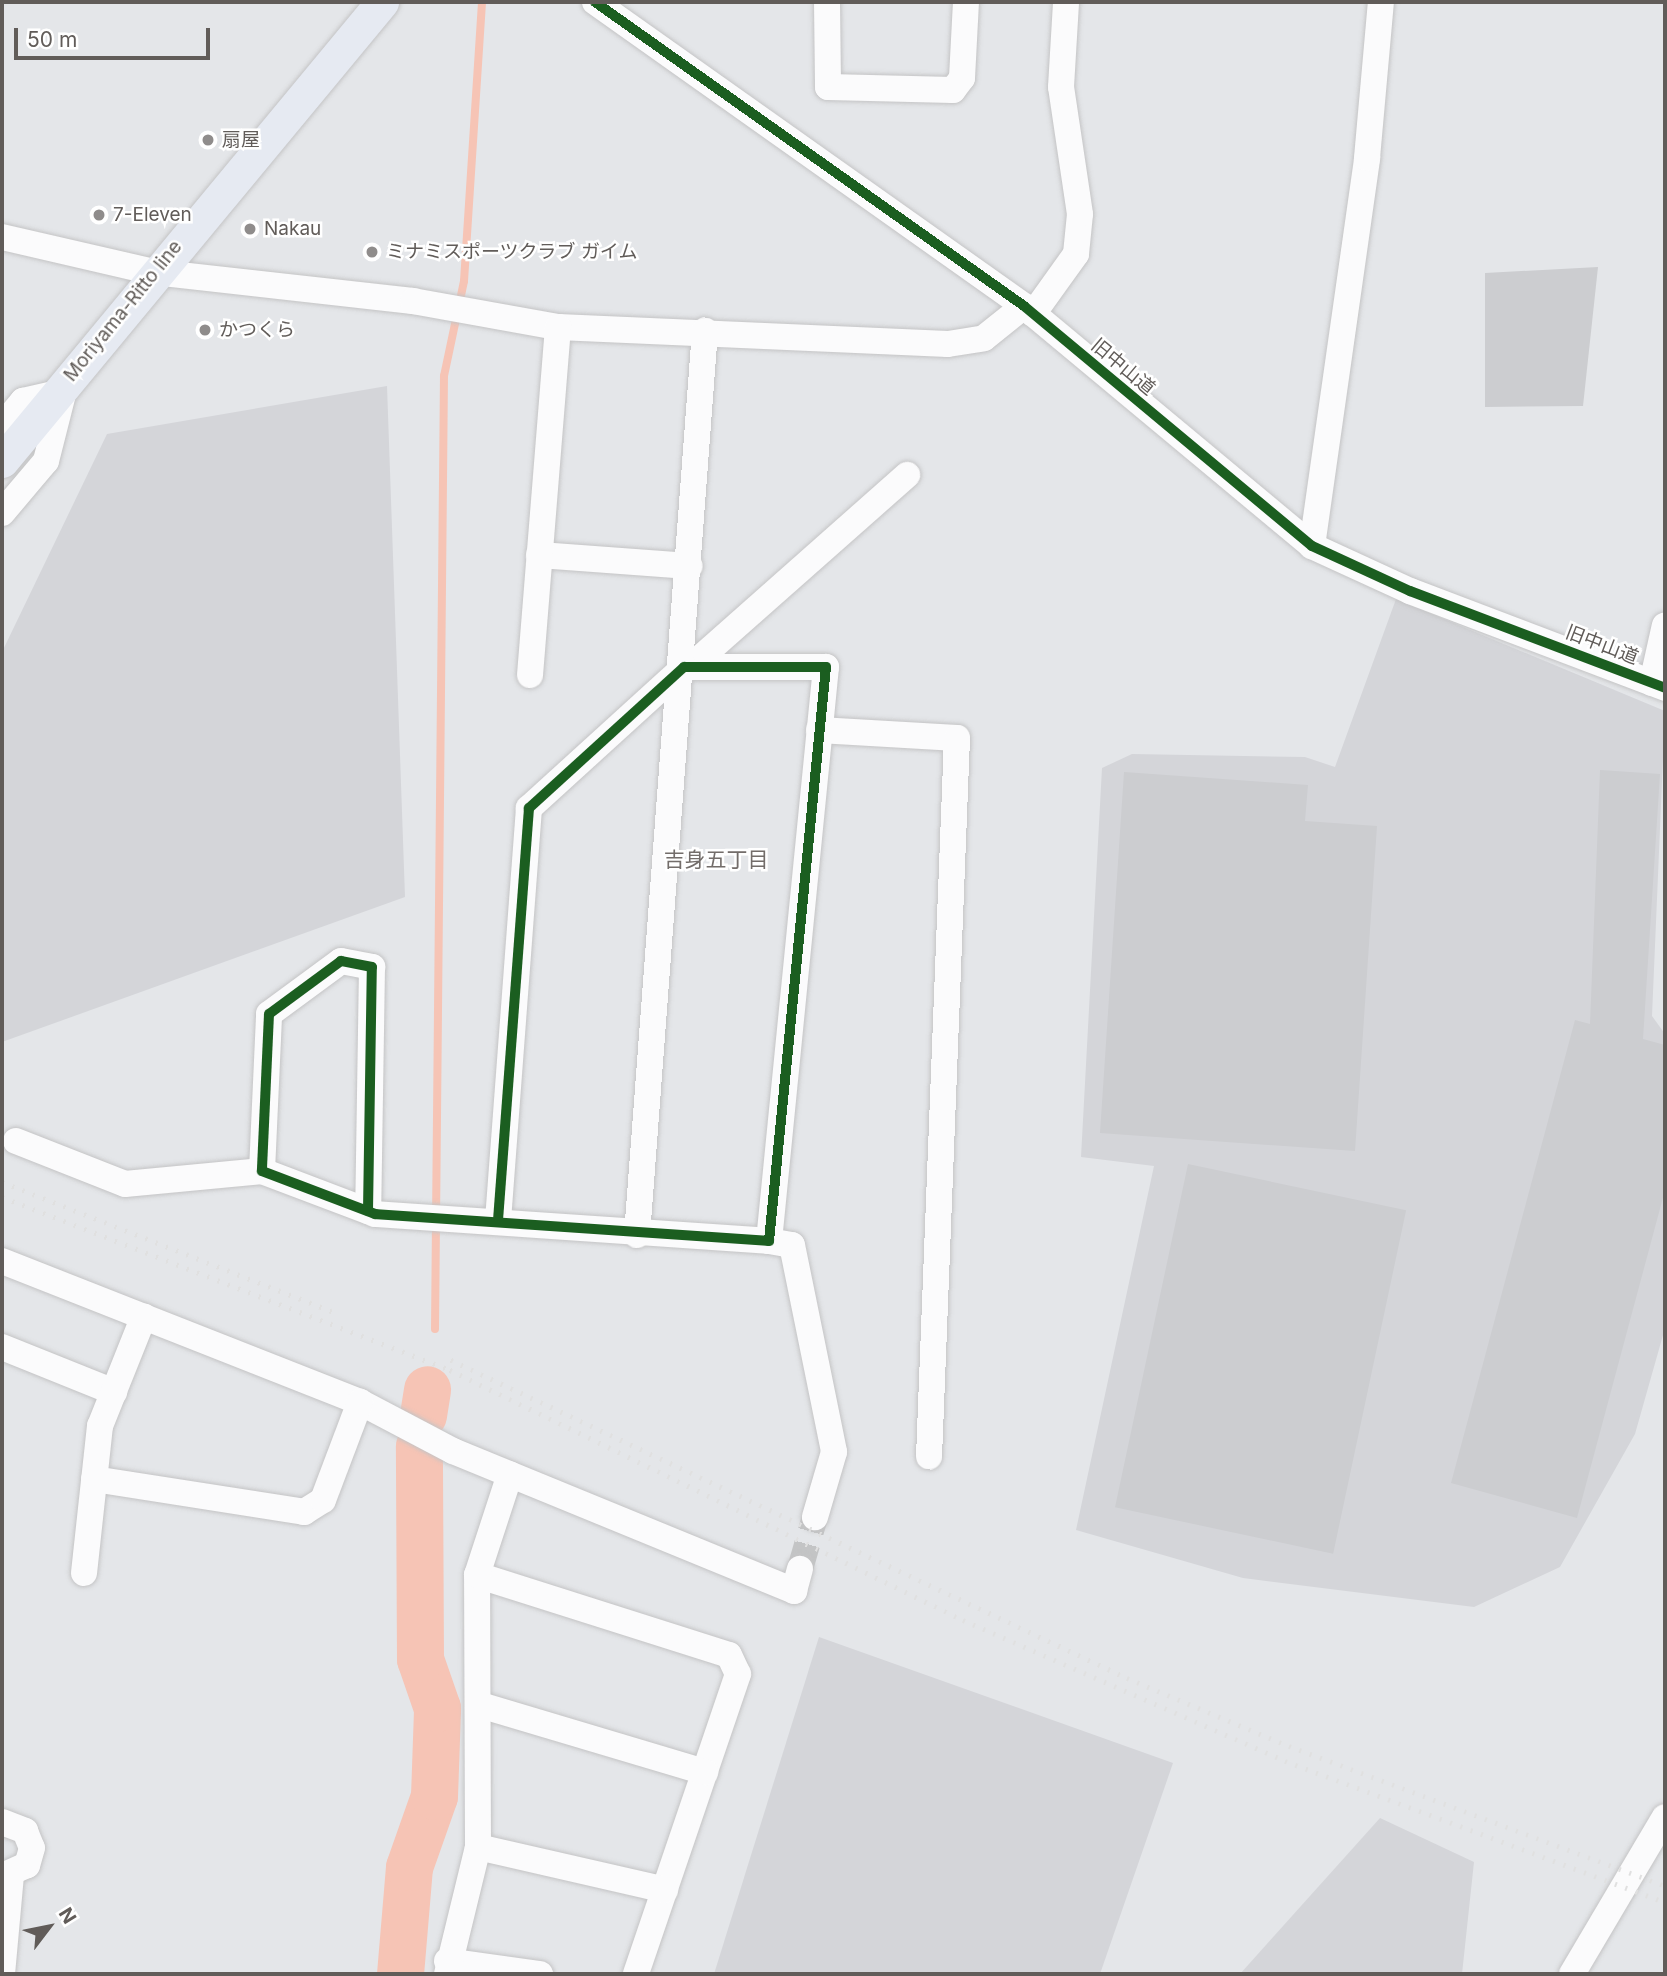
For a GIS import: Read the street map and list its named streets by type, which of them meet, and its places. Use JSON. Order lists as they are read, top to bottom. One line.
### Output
{"streets":{"main road":["Moriyama-Ritto line"],"street":["旧中山道"]},"districts":["吉身五丁目"],"places":["扇屋","7-Eleven","Nakau","ミナミスポーツクラブ ガイム","かつくら"],"scale_bar":"50 m","north":"top right"}
